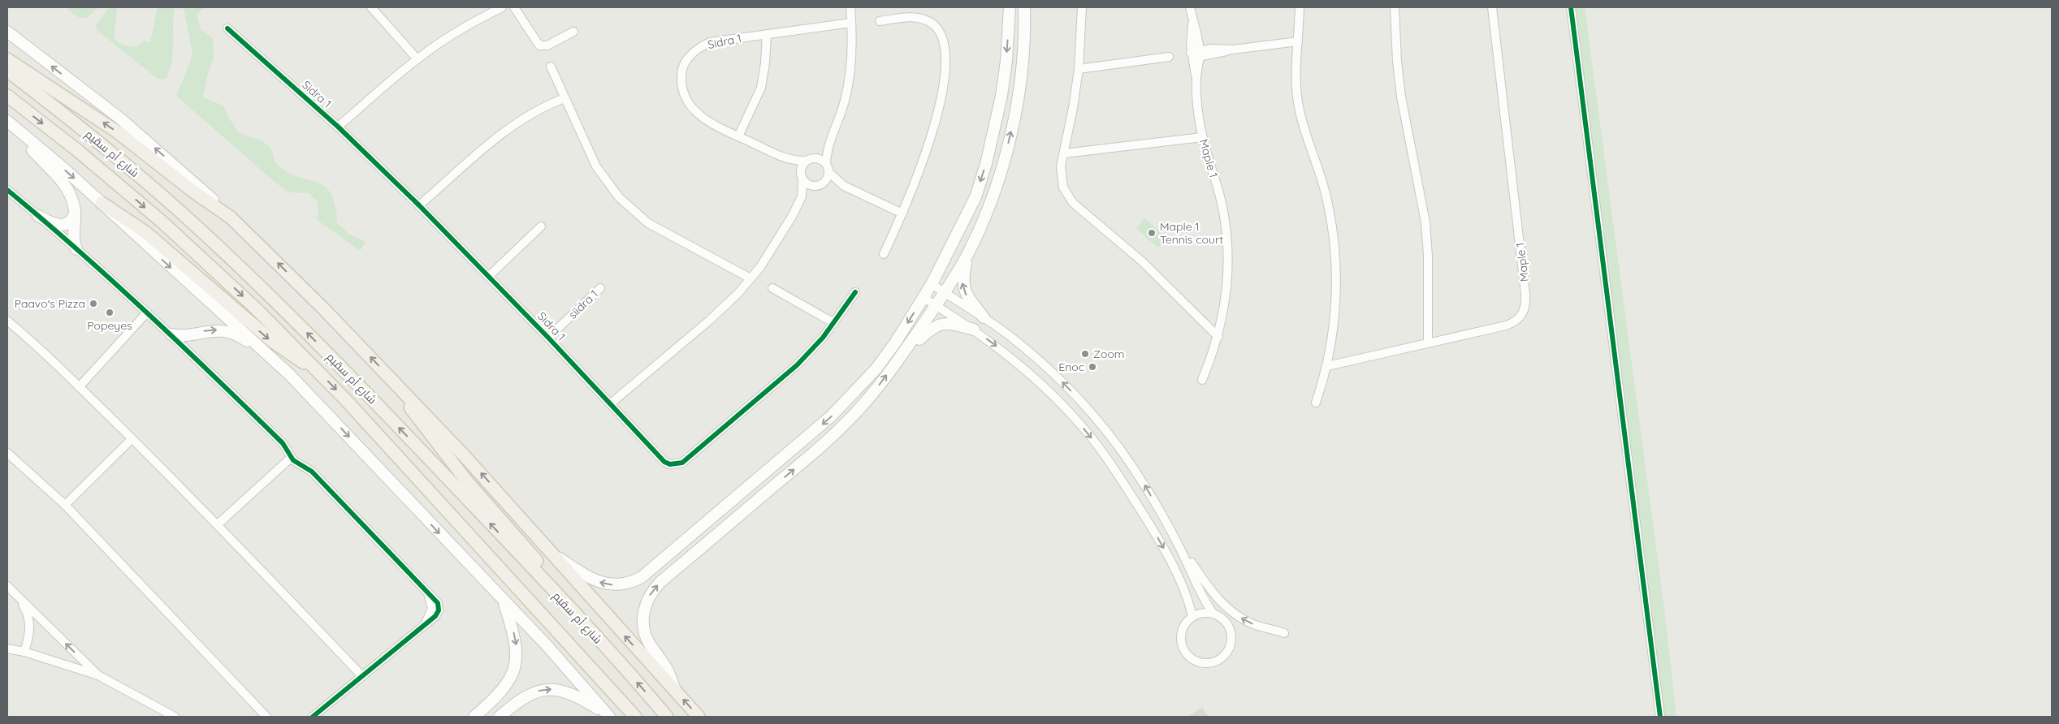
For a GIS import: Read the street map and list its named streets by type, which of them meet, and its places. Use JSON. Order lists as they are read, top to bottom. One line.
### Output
{"streets":{"main road":["شارع أم سقيم"],"street":["Sidra 1","Maple 1","siidra 1"]},"crossings":[["Sidra 1","siidra 1"]],"places":["Maple 1 Tennis court","Paavo's Pizza","Popeyes","Zoom","Enoc"]}
